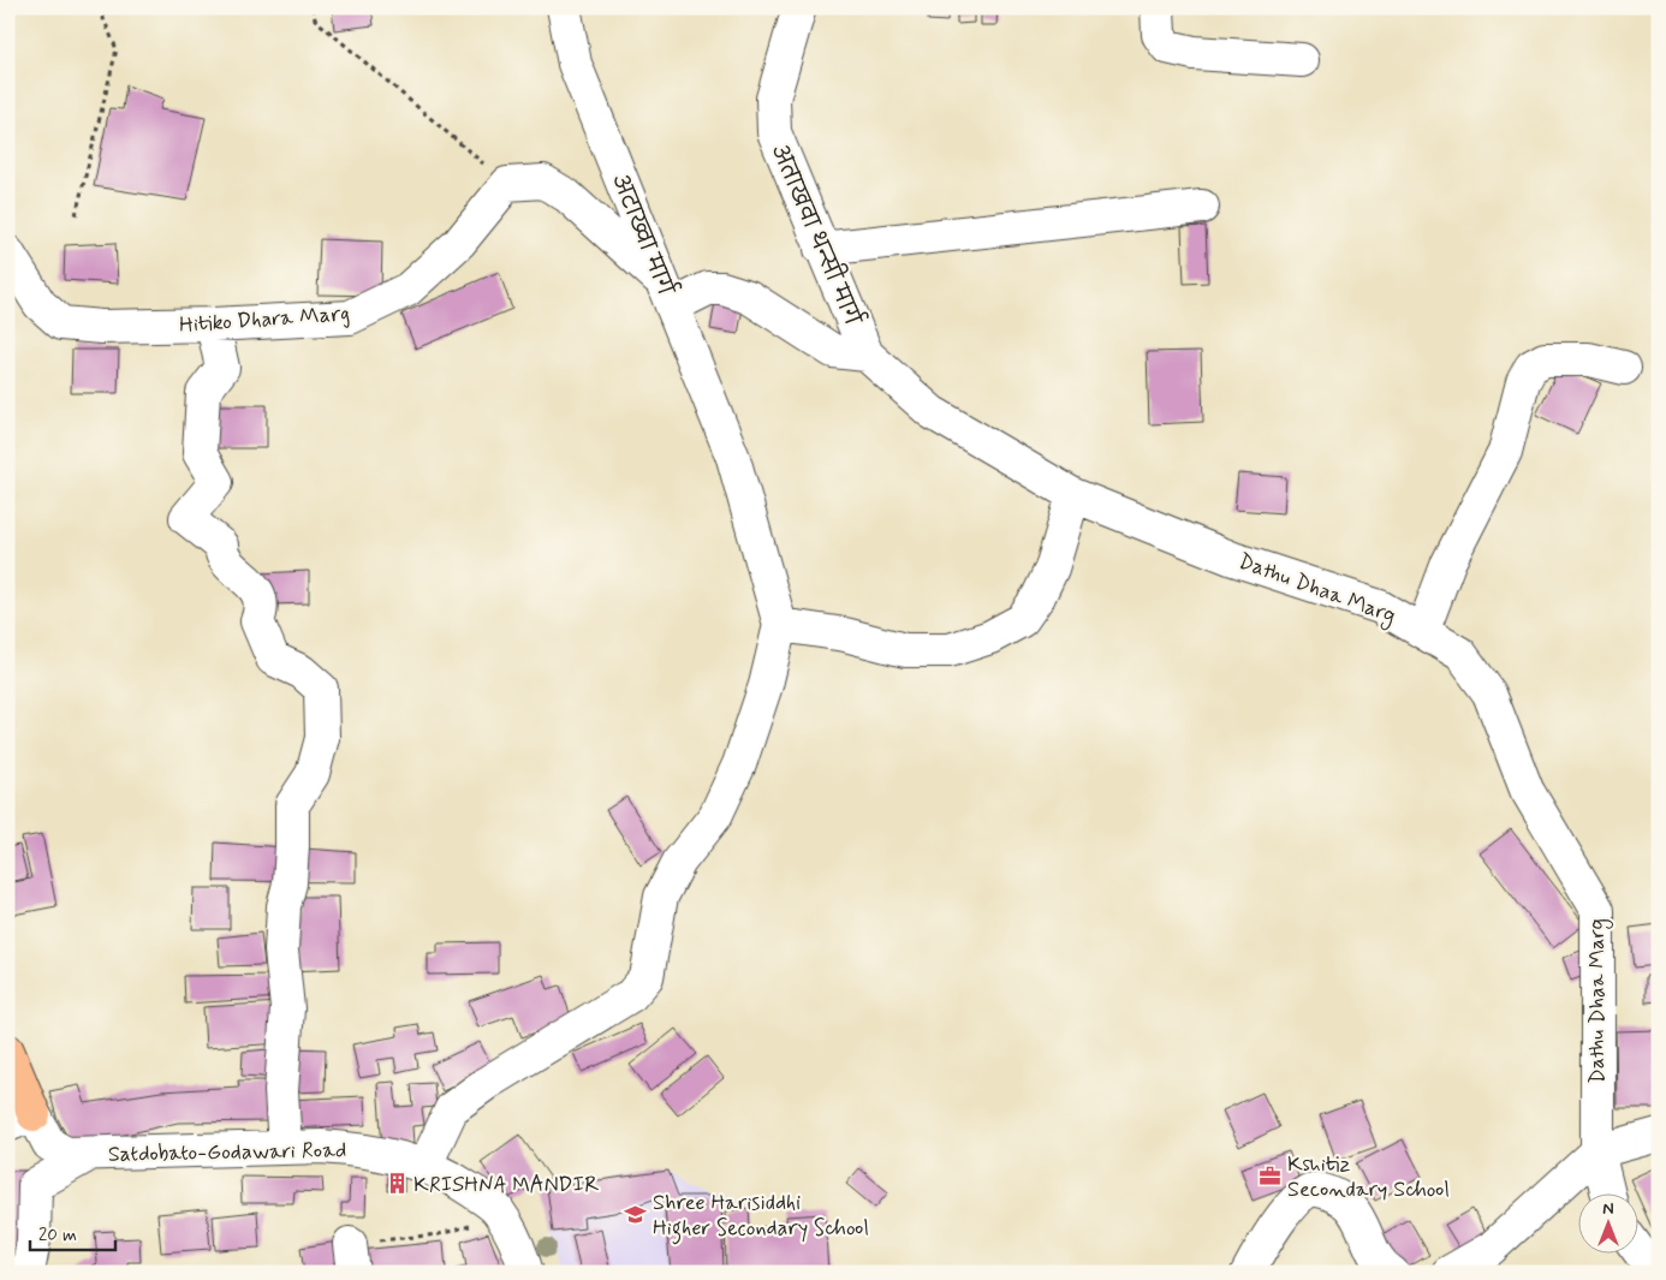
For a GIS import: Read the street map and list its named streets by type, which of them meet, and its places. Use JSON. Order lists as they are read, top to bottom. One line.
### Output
{"streets":{"main road":["Satdobato-Godawari Road"],"street":["अटाख्वा मार्ग","अताखवा थन्सी मार्ग","Hitiko Dhara Marg","Dathu Dhaa Marg"]},"crossings":[["अताखवा थन्सी मार्ग","Dathu Dhaa Marg"]],"places":{"office":["Kshitiz Secondary School"],"building":["KRISHNA MANDIR"],"school or university":["Shree Harisiddhi Higher Secondary School"]},"scale_bar":"20 m","north":"top"}
